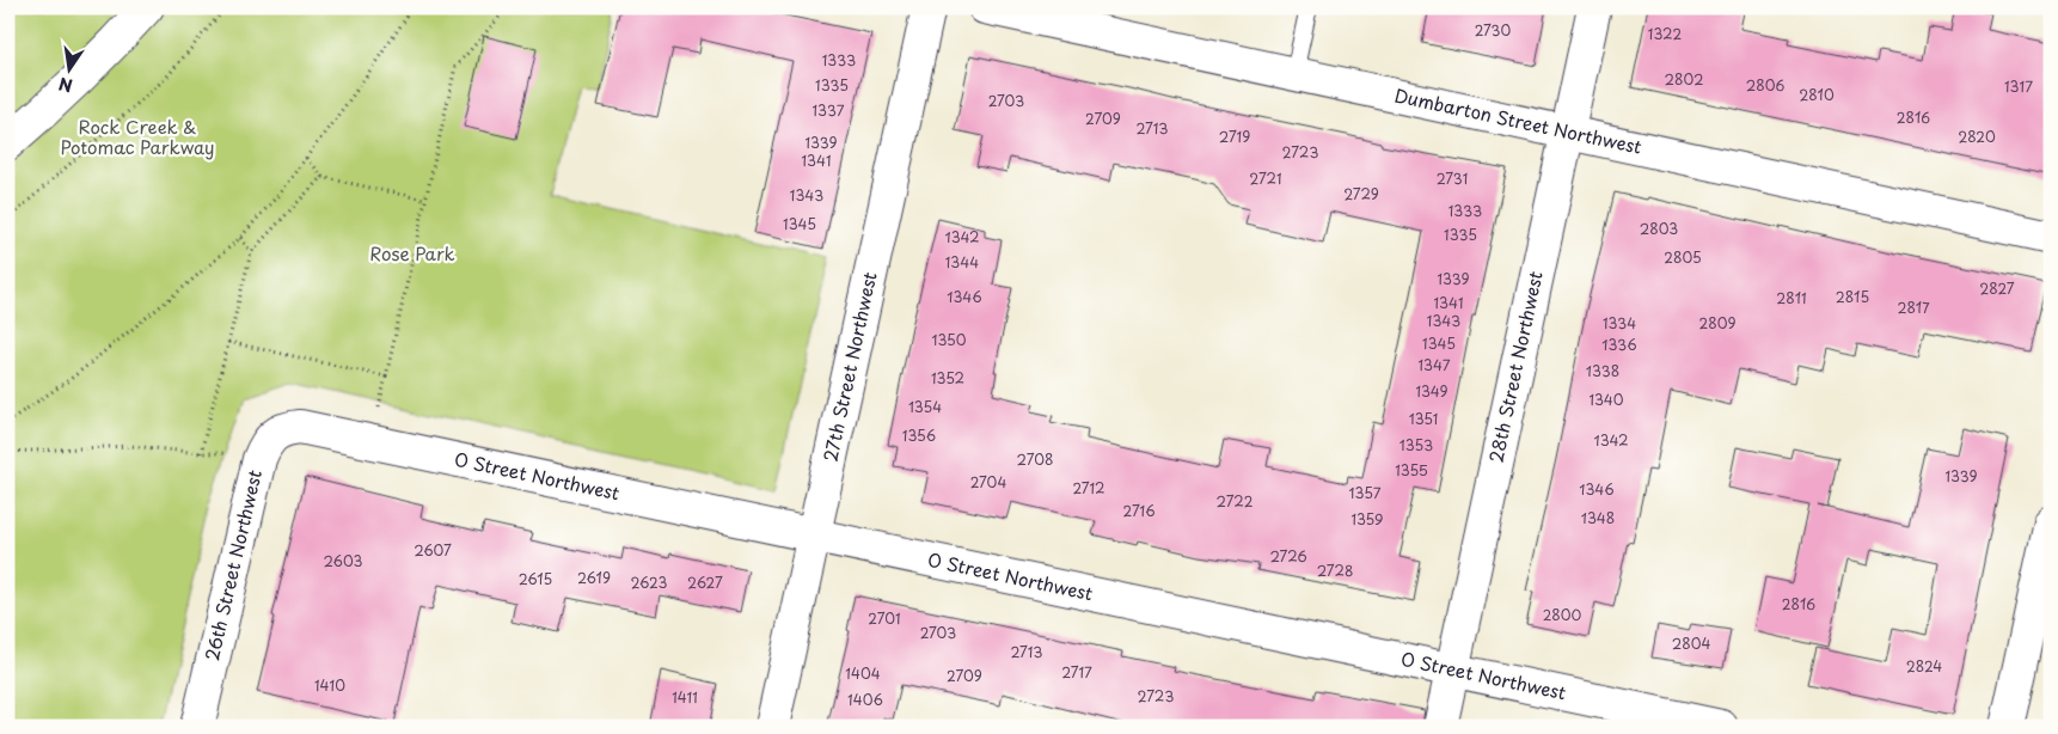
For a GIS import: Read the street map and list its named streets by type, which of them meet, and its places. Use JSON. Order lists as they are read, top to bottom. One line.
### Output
{"streets":{"street":["Dumbarton Street Northwest","27th Street Northwest","28th Street Northwest","O Street Northwest","26th Street Northwest"]},"crossings":[["Dumbarton Street Northwest","28th Street Northwest"],["27th Street Northwest","O Street Northwest"],["28th Street Northwest","O Street Northwest"],["O Street Northwest","26th Street Northwest"]],"parks":["Rock Creek & Potomac Parkway","Rose Park"],"house_numbers":["2730","1322","1333","2802","1335","2806","1317","2810","2703","1337","2816","2709","2713","2719","2820","1339","2723","1341","2721","2731","2729","1343","1333","1345","2803","1335","1342","2805","1344","1339","2827","1346","2815","2811","1341","2817","1343","1334","2809","1350","1345","1336","1347","1338","1352","1349","1340","1354","1351","1356","1342","1353","2708","1355","1339","2704","2712","1346","1357","2722","2716","1348","1359","2607","2726","2603","2728","2619","2615","2623","2627","2816","2800","2701","2703","2804","2713","2824","2717","1404","2709","1410","2723","1411","1406"],"north":"bottom"}
